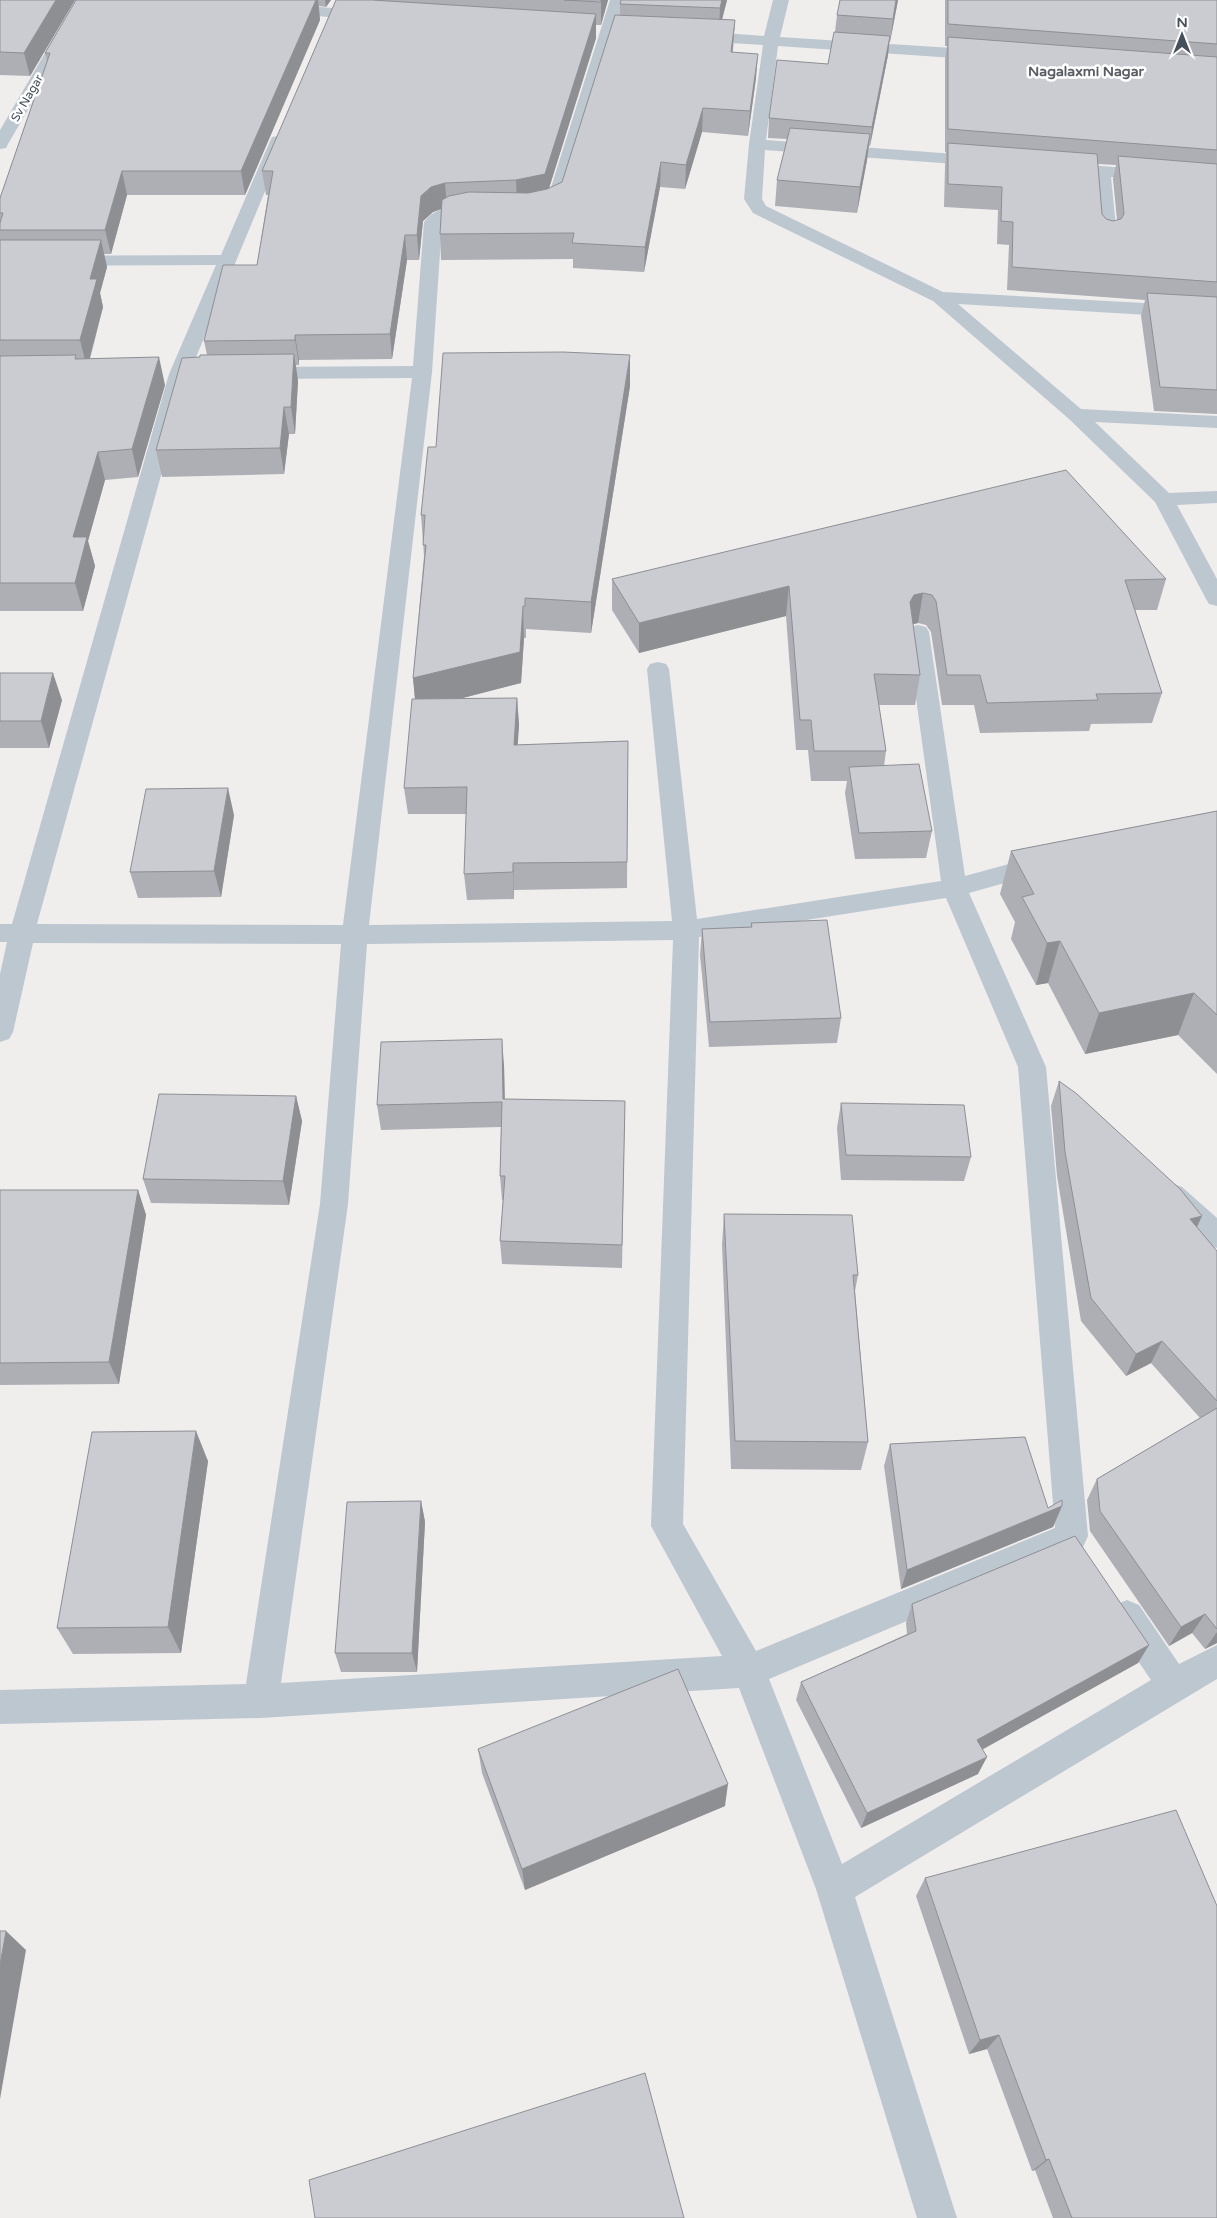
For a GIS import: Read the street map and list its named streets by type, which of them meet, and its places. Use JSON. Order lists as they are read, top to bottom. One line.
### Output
{"streets":{"street":["Sv Nagar"]},"districts":["Nagalaxmi Nagar"],"north":"top"}
